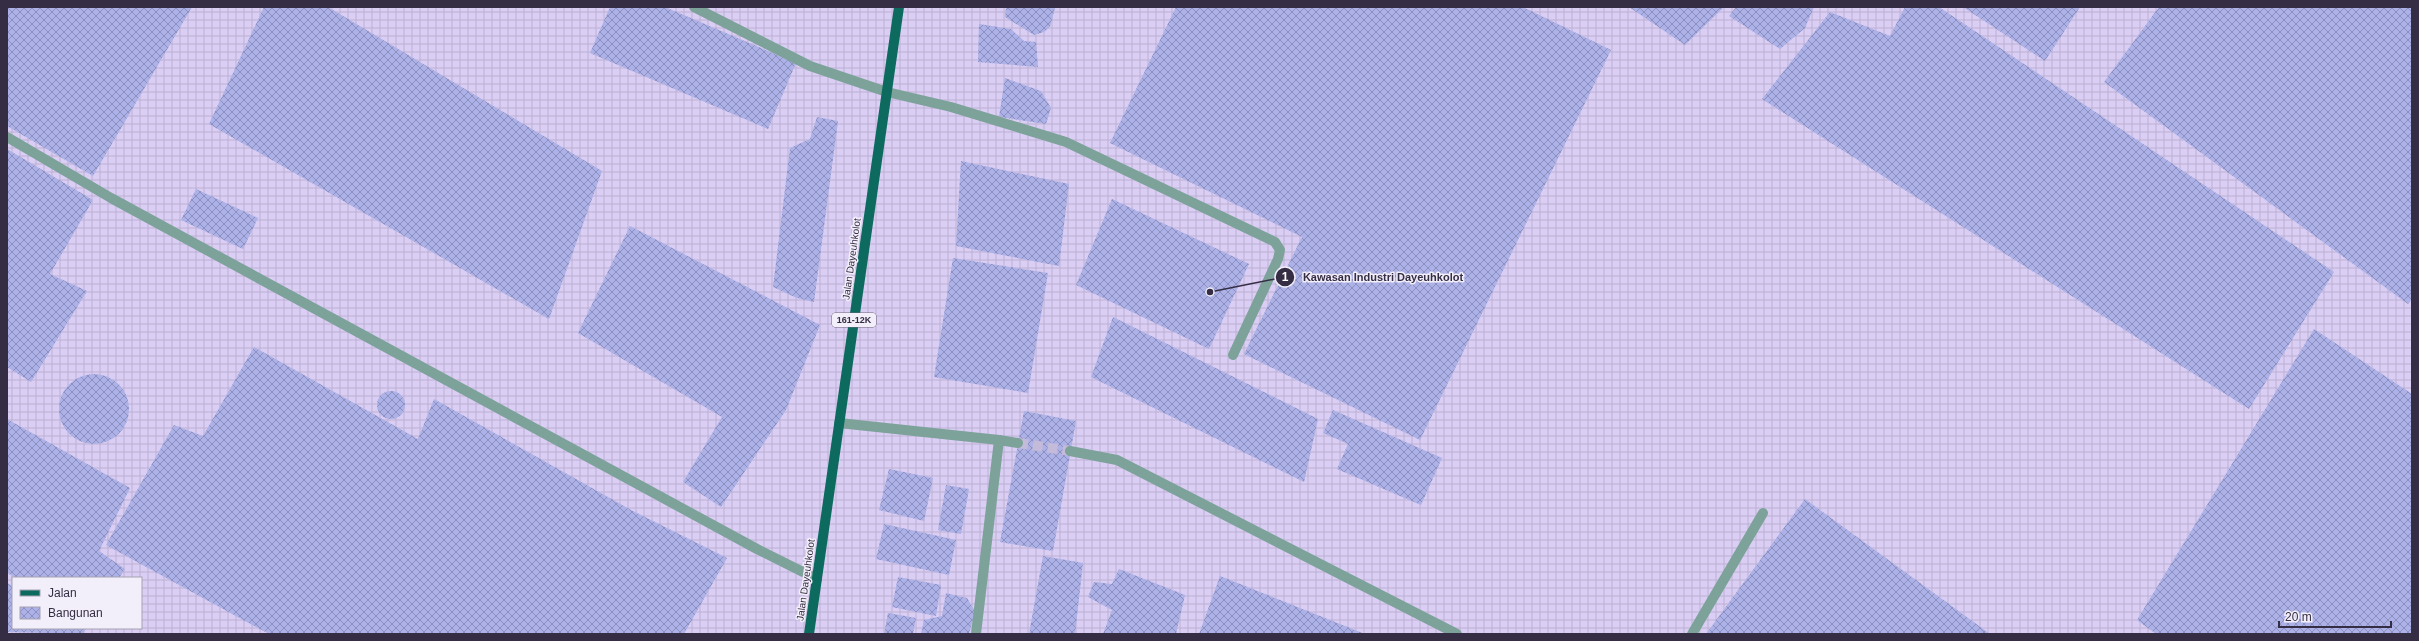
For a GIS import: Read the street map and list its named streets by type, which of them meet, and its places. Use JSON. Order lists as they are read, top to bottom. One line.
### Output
{"streets":{"main road":["Jalan Dayeuhkolot","161-12K"]},"places":["Kawasan Industri Dayeuhkolot"],"legend":["Jalan","Bangunan"],"scale_bar":"20 m"}
